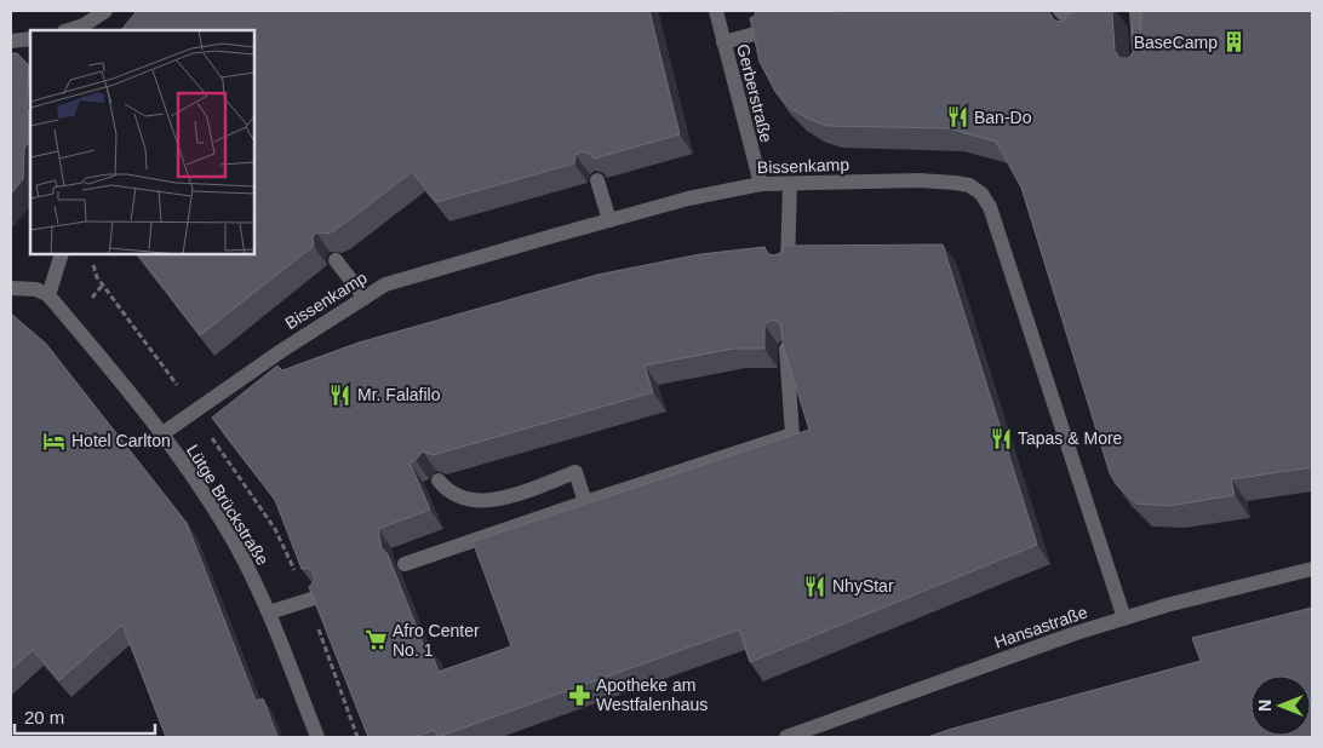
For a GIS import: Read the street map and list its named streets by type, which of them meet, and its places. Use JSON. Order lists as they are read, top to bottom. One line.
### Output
{"streets":{"street":["Gerberstraße","Bissenkamp","Lütge Brückstraße","Hansastraße"]},"crossings":[["Gerberstraße","Bissenkamp"],["Bissenkamp","Lütge Brückstraße"],["Bissenkamp","Hansastraße"]],"places":{"building":["BaseCamp"],"restaurant":["Ban-Do","Mr. Falafilo","Tapas & More","NhyStar"],"hotel":["Hotel Carlton"],"supermarket":["Afro Center No. 1"],"pharmacy":["Apotheke am Westfalenhaus"]},"scale_bar":"20 m","north":"left"}
